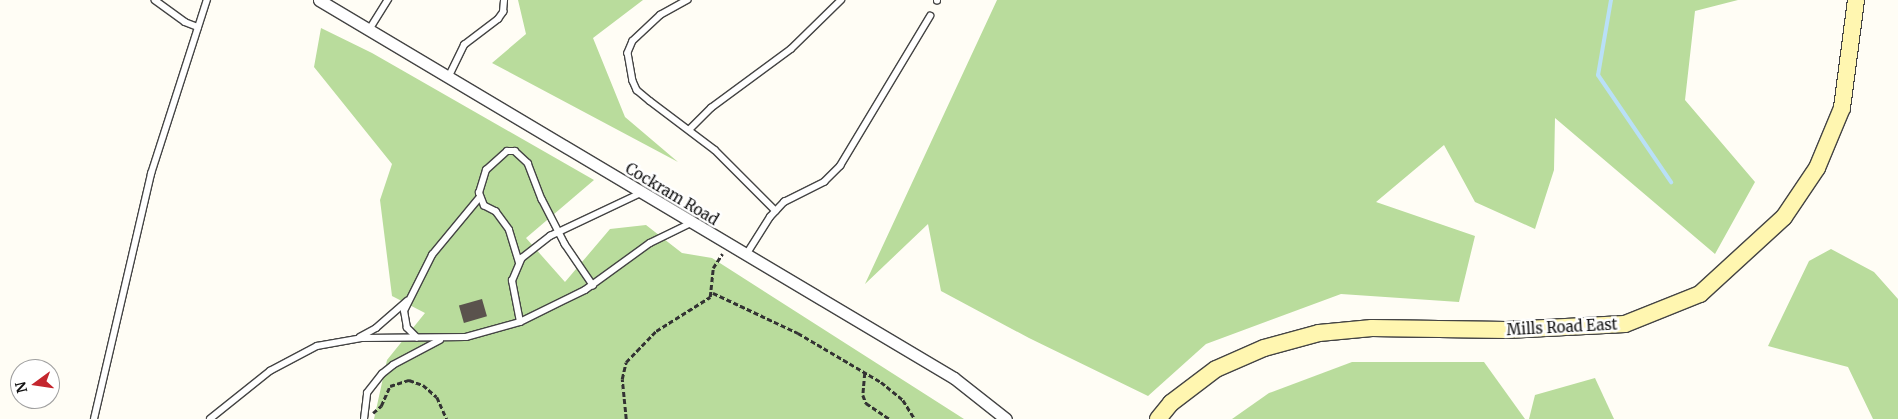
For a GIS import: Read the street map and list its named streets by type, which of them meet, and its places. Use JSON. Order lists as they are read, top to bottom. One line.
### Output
{"streets":{"main road":["Mills Road East"],"street":["Cockram Road"]},"north":"left"}
